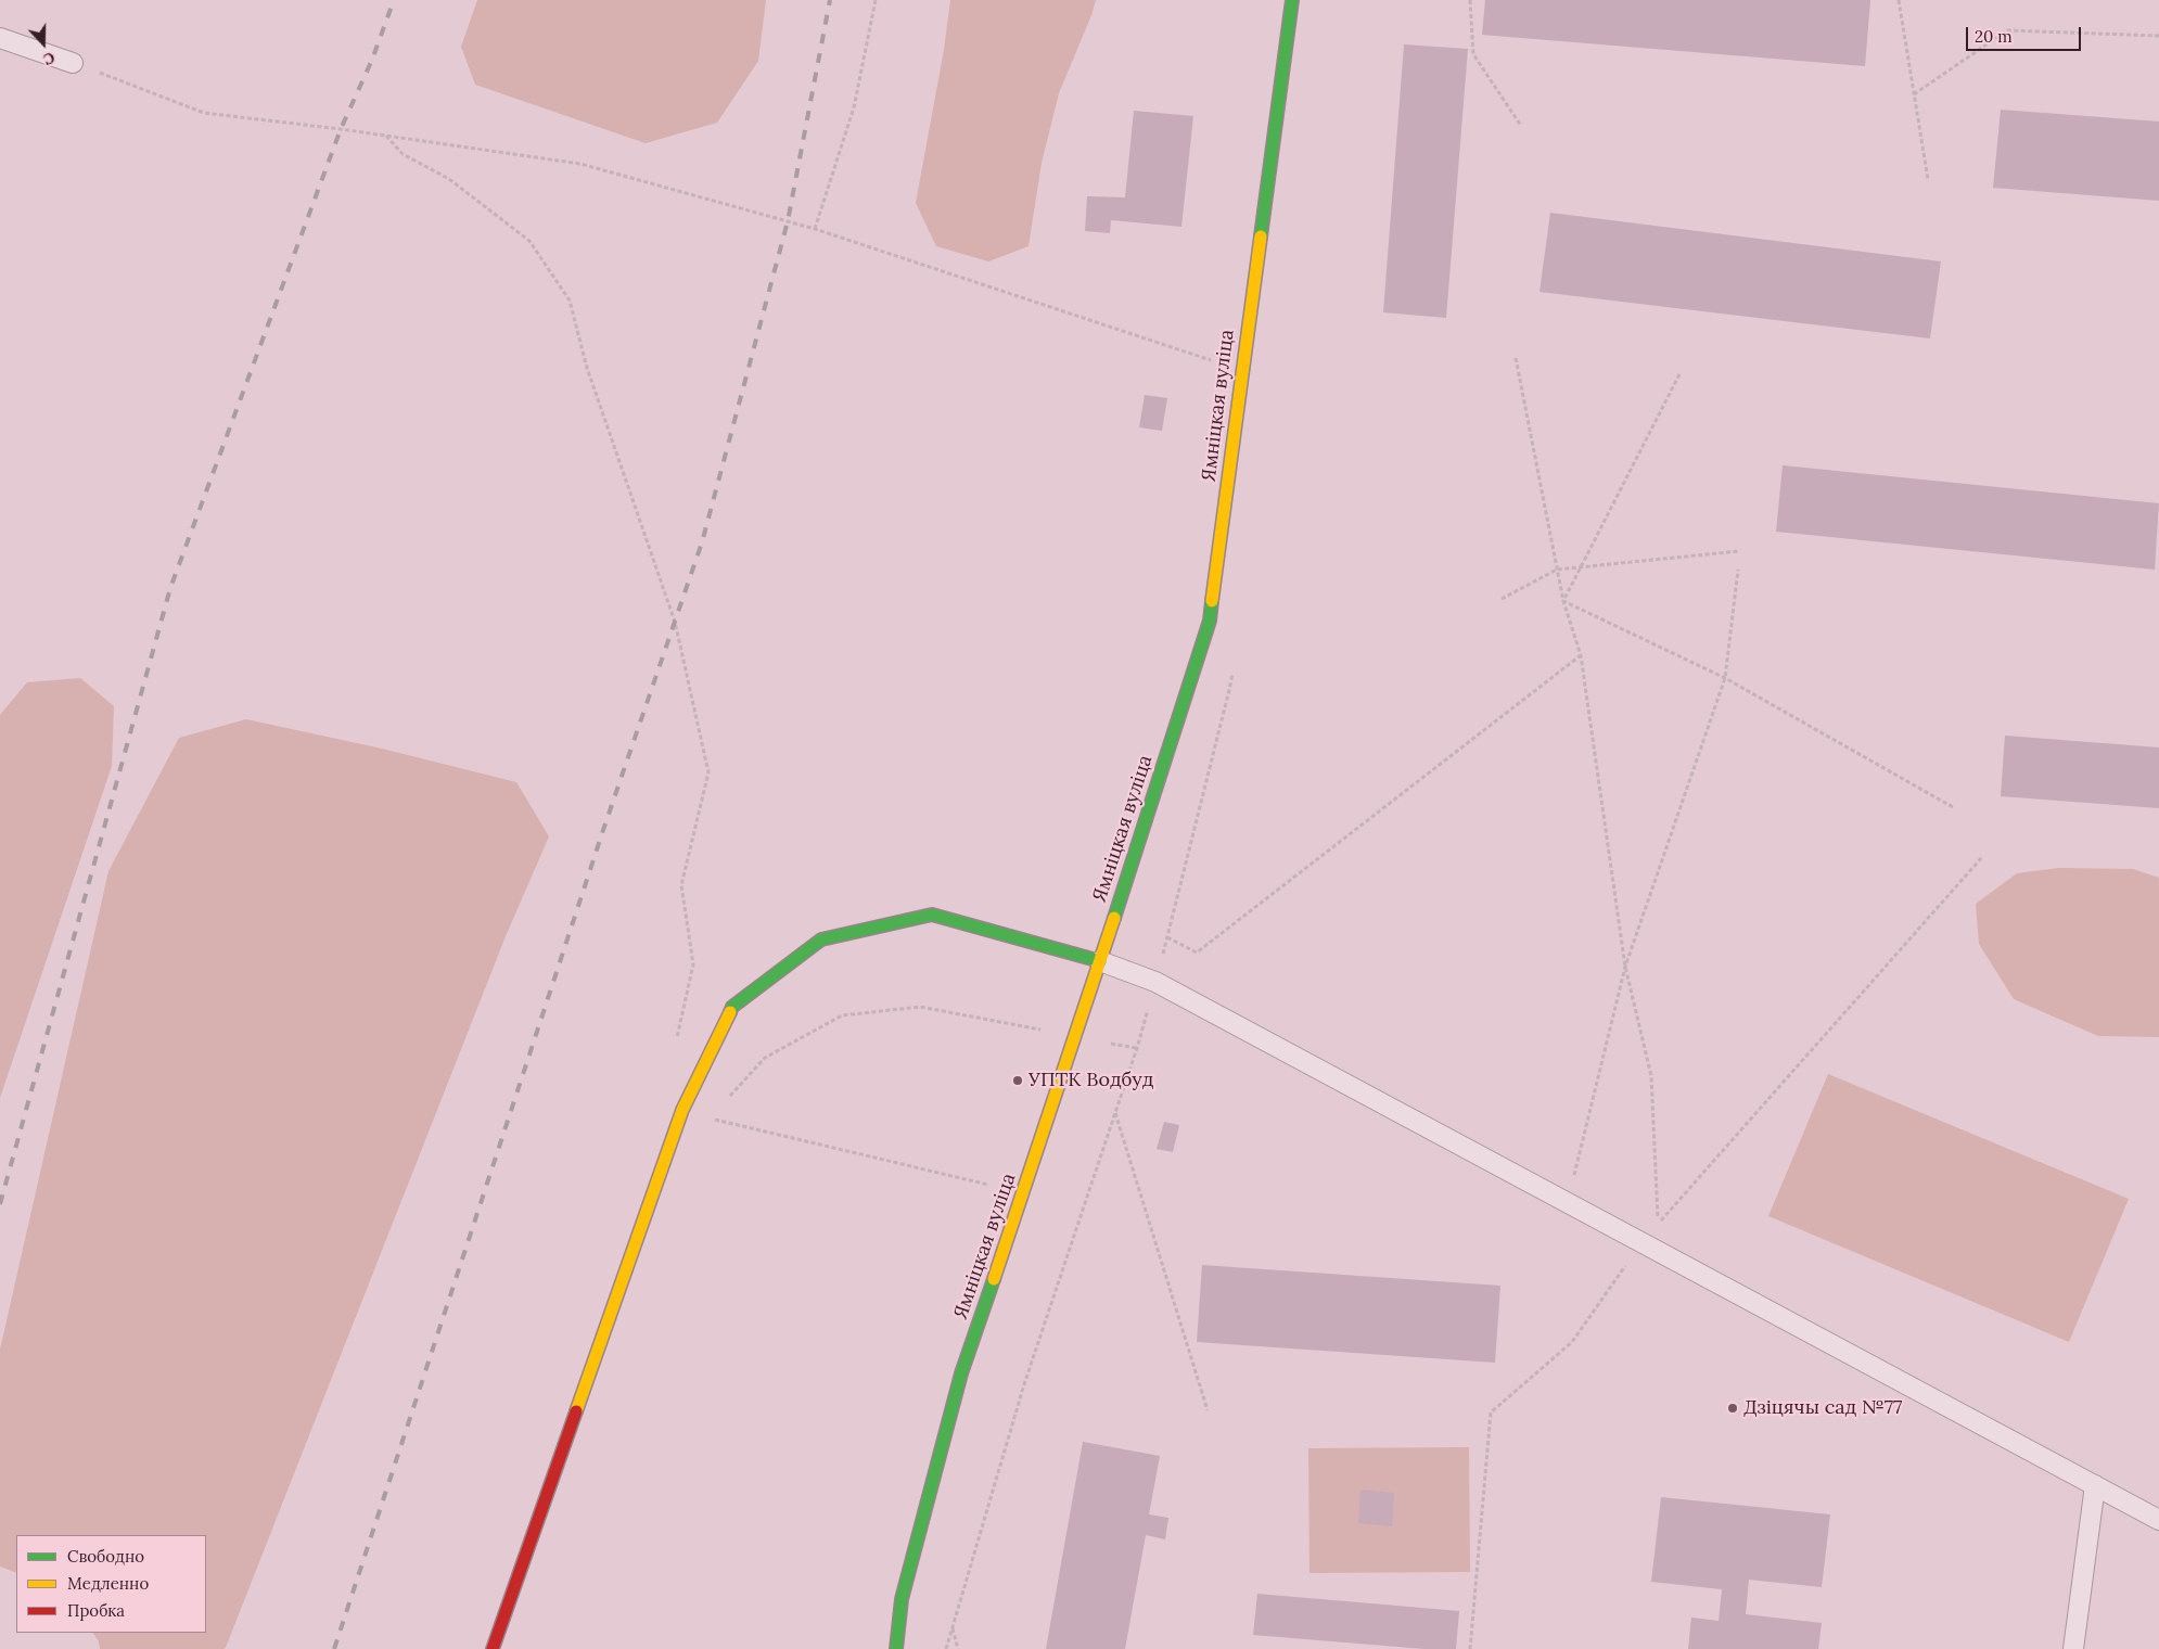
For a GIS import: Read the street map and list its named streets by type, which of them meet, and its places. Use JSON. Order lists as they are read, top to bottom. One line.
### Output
{"streets":{"main road":["Ямніцкая вуліца"]},"places":["УПТК Водбуд","Дзіцячы сад №77"],"legend":["Свободно","Медленно","Пробка"],"scale_bar":"20 m","north":"bottom"}
